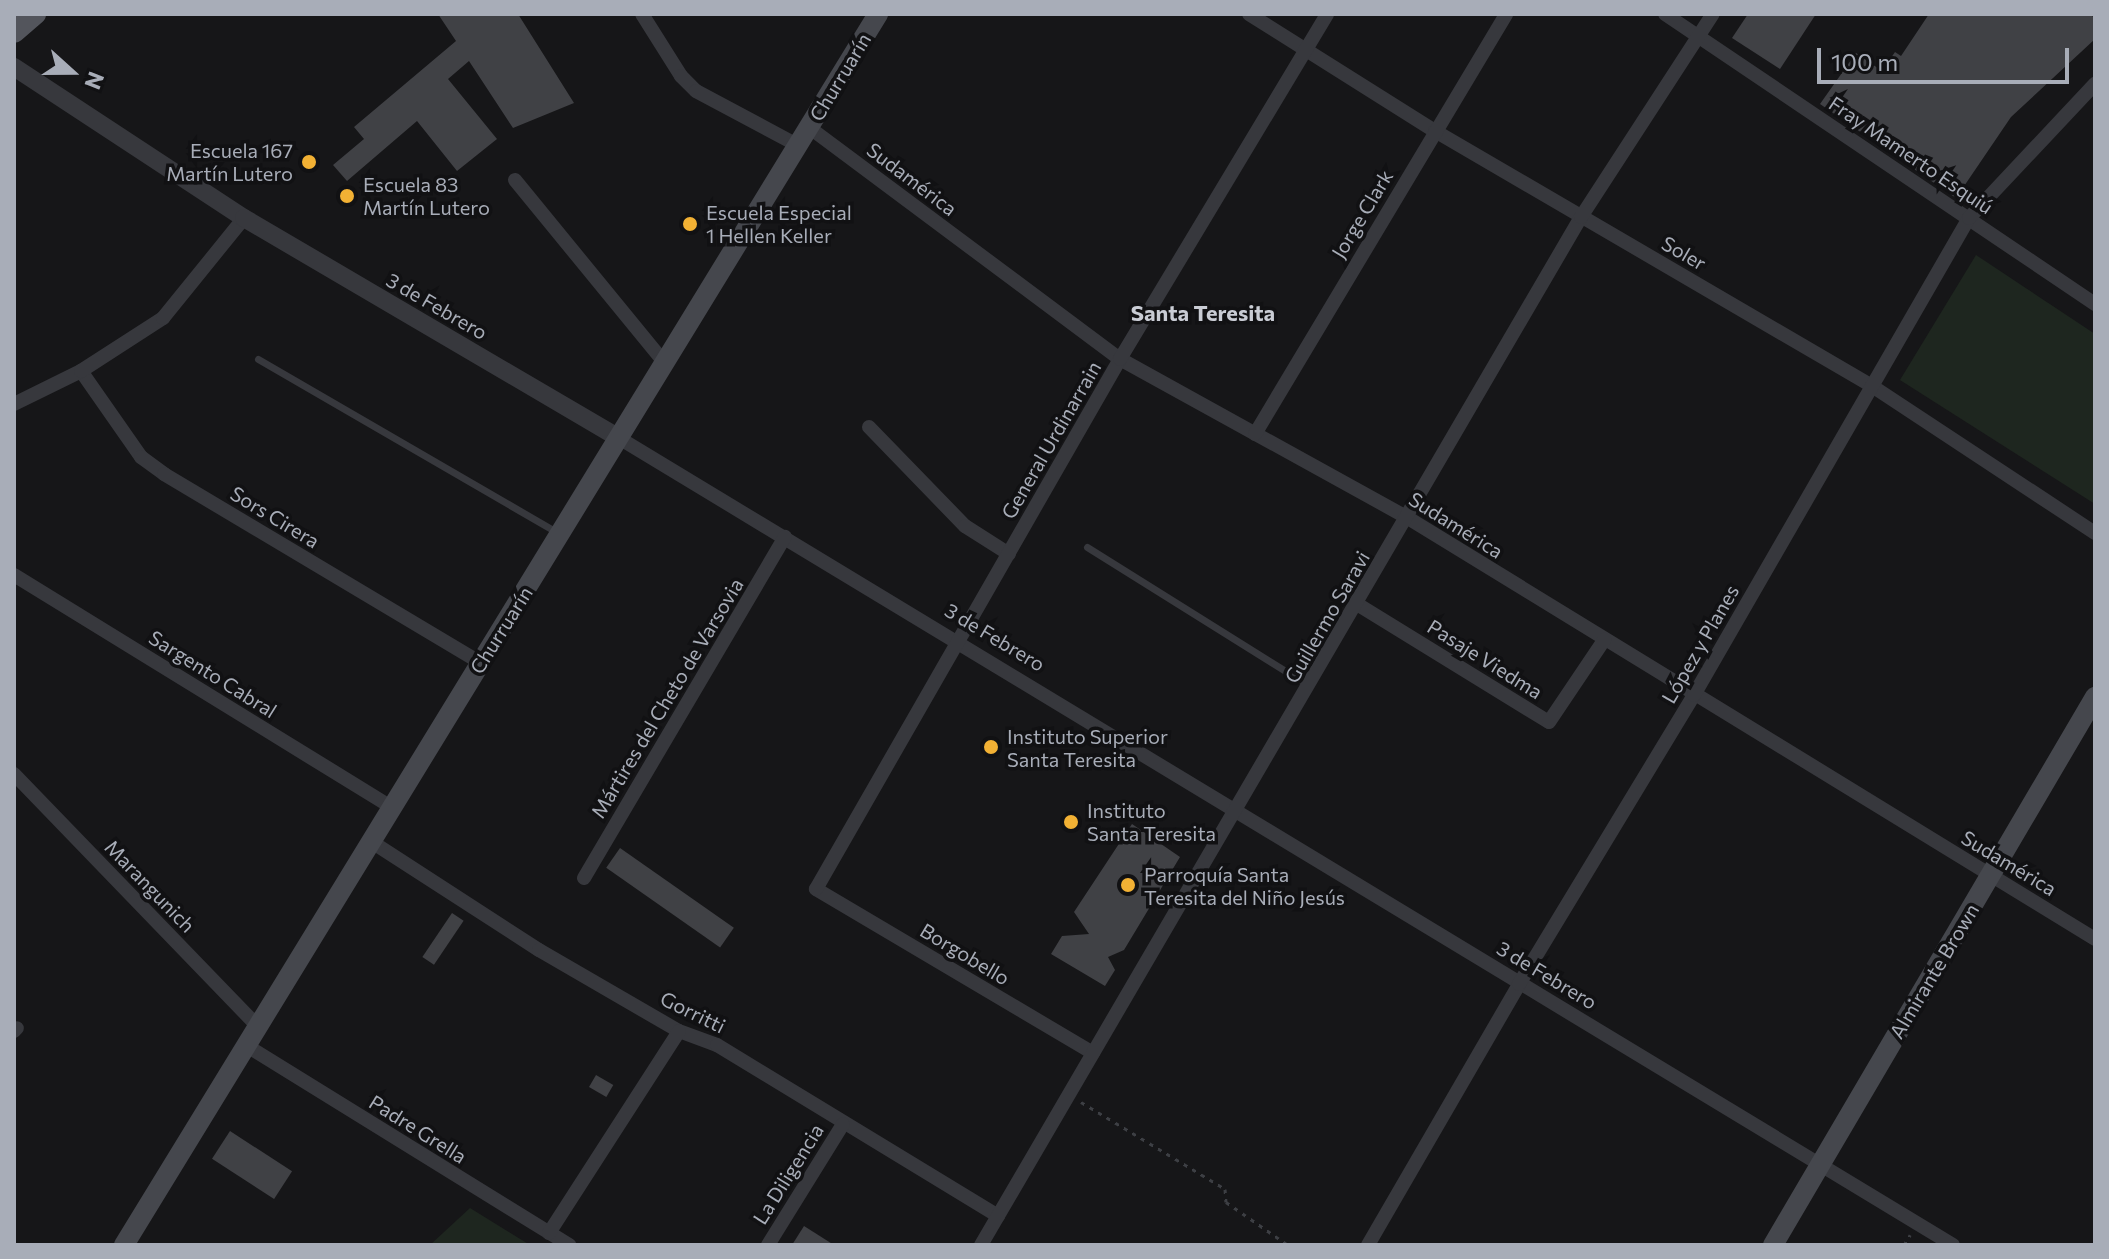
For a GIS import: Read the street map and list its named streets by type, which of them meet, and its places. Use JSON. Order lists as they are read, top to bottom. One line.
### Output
{"streets":{"main road":["Churruarín","Almirante Brown"],"street":["Fray Mamerto Esquiú","Sudamérica","Jorge Clark","Soler","3 de Febrero","General Urdinarrain","Sors Cirera","Guillermo Saravi","López y Planes","Pasaje Viedma","Sargento Cabral","Mártires del Cheto de Varsovia","Marangunich","Borgobello","Gorritti","Padre Grella","La Diligencia"]},"crossings":[["Churruarín","Sudamérica"],["Churruarín","3 de Febrero"],["Churruarín","Sors Cirera"],["Churruarín","Sargento Cabral"],["Churruarín","Marangunich"],["Churruarín","Gorritti"],["Churruarín","Padre Grella"],["Fray Mamerto Esquiú","Guillermo Saravi"],["Fray Mamerto Esquiú","López y Planes"],["Sudamérica","Jorge Clark"],["Sudamérica","General Urdinarrain"],["Sudamérica","Guillermo Saravi"],["Sudamérica","López y Planes"],["Sudamérica","Pasaje Viedma"],["Sudamérica","Almirante Brown"],["Jorge Clark","Soler"],["Soler","General Urdinarrain"],["Soler","Guillermo Saravi"],["Soler","López y Planes"],["3 de Febrero","General Urdinarrain"],["3 de Febrero","Guillermo Saravi"],["3 de Febrero","López y Planes"],["3 de Febrero","Mártires del Cheto de Varsovia"],["3 de Febrero","Almirante Brown"],["General Urdinarrain","Borgobello"],["Guillermo Saravi","Pasaje Viedma"],["Guillermo Saravi","Borgobello"],["Guillermo Saravi","Gorritti"],["Gorritti","La Diligencia"]],"districts":["Santa Teresita"],"places":["Escuela 167 Martín Lutero","Escuela 83 Martín Lutero","Escuela Especial 1 Hellen Keller","Instituto Superior Santa Teresita","Instituto Santa Teresita","Parroquía Santa Teresita del Niño Jesús"],"scale_bar":"100 m","north":"right"}
